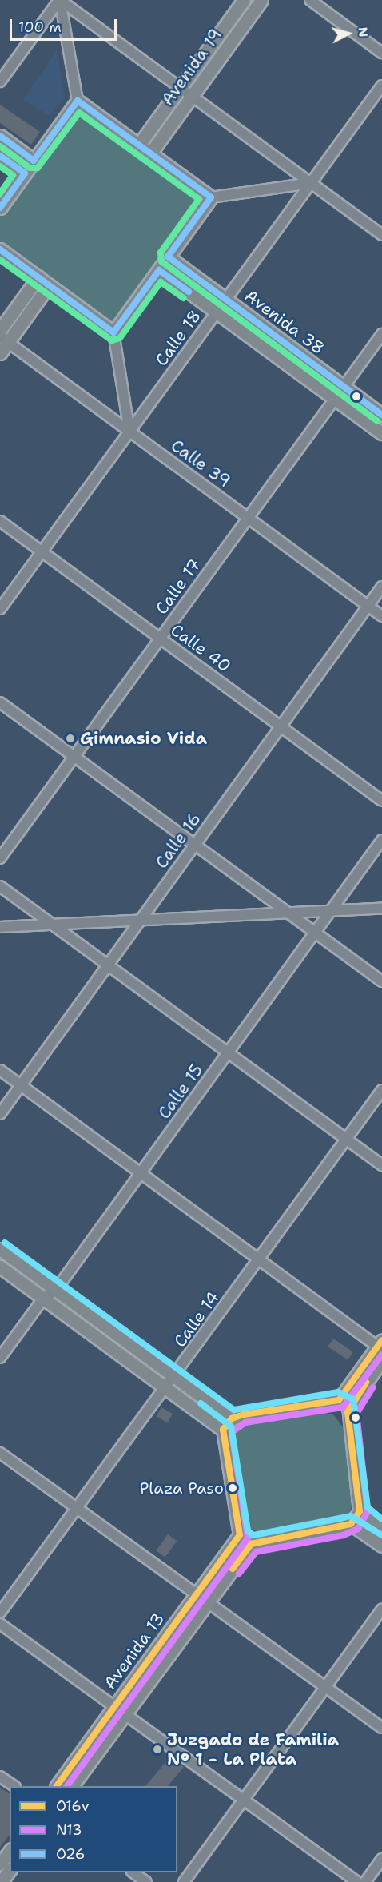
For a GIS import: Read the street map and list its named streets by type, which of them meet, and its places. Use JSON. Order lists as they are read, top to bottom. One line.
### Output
{"streets":{"main road":["Avenida 19","Avenida 38","Avenida 13"],"street":["Calle 18","Calle 39","Calle 17","Calle 40","Calle 16","Calle 15","Calle 14"]},"crossings":[["Avenida 38","Calle 18"],["Avenida 38","Calle 17"],["Calle 18","Calle 39"],["Calle 18","Calle 40"],["Calle 39","Calle 17"],["Calle 39","Calle 16"],["Calle 17","Calle 40"],["Calle 40","Calle 16"]],"places":["Gimnasio Vida","Plaza Paso","Juzgado de Familia Nº 1 - La Plata"],"lines":["transit line O26","transit line O16v","transit line N13"],"legend":["O16v","N13","O26"],"scale_bar":"100 m","north":"right"}
